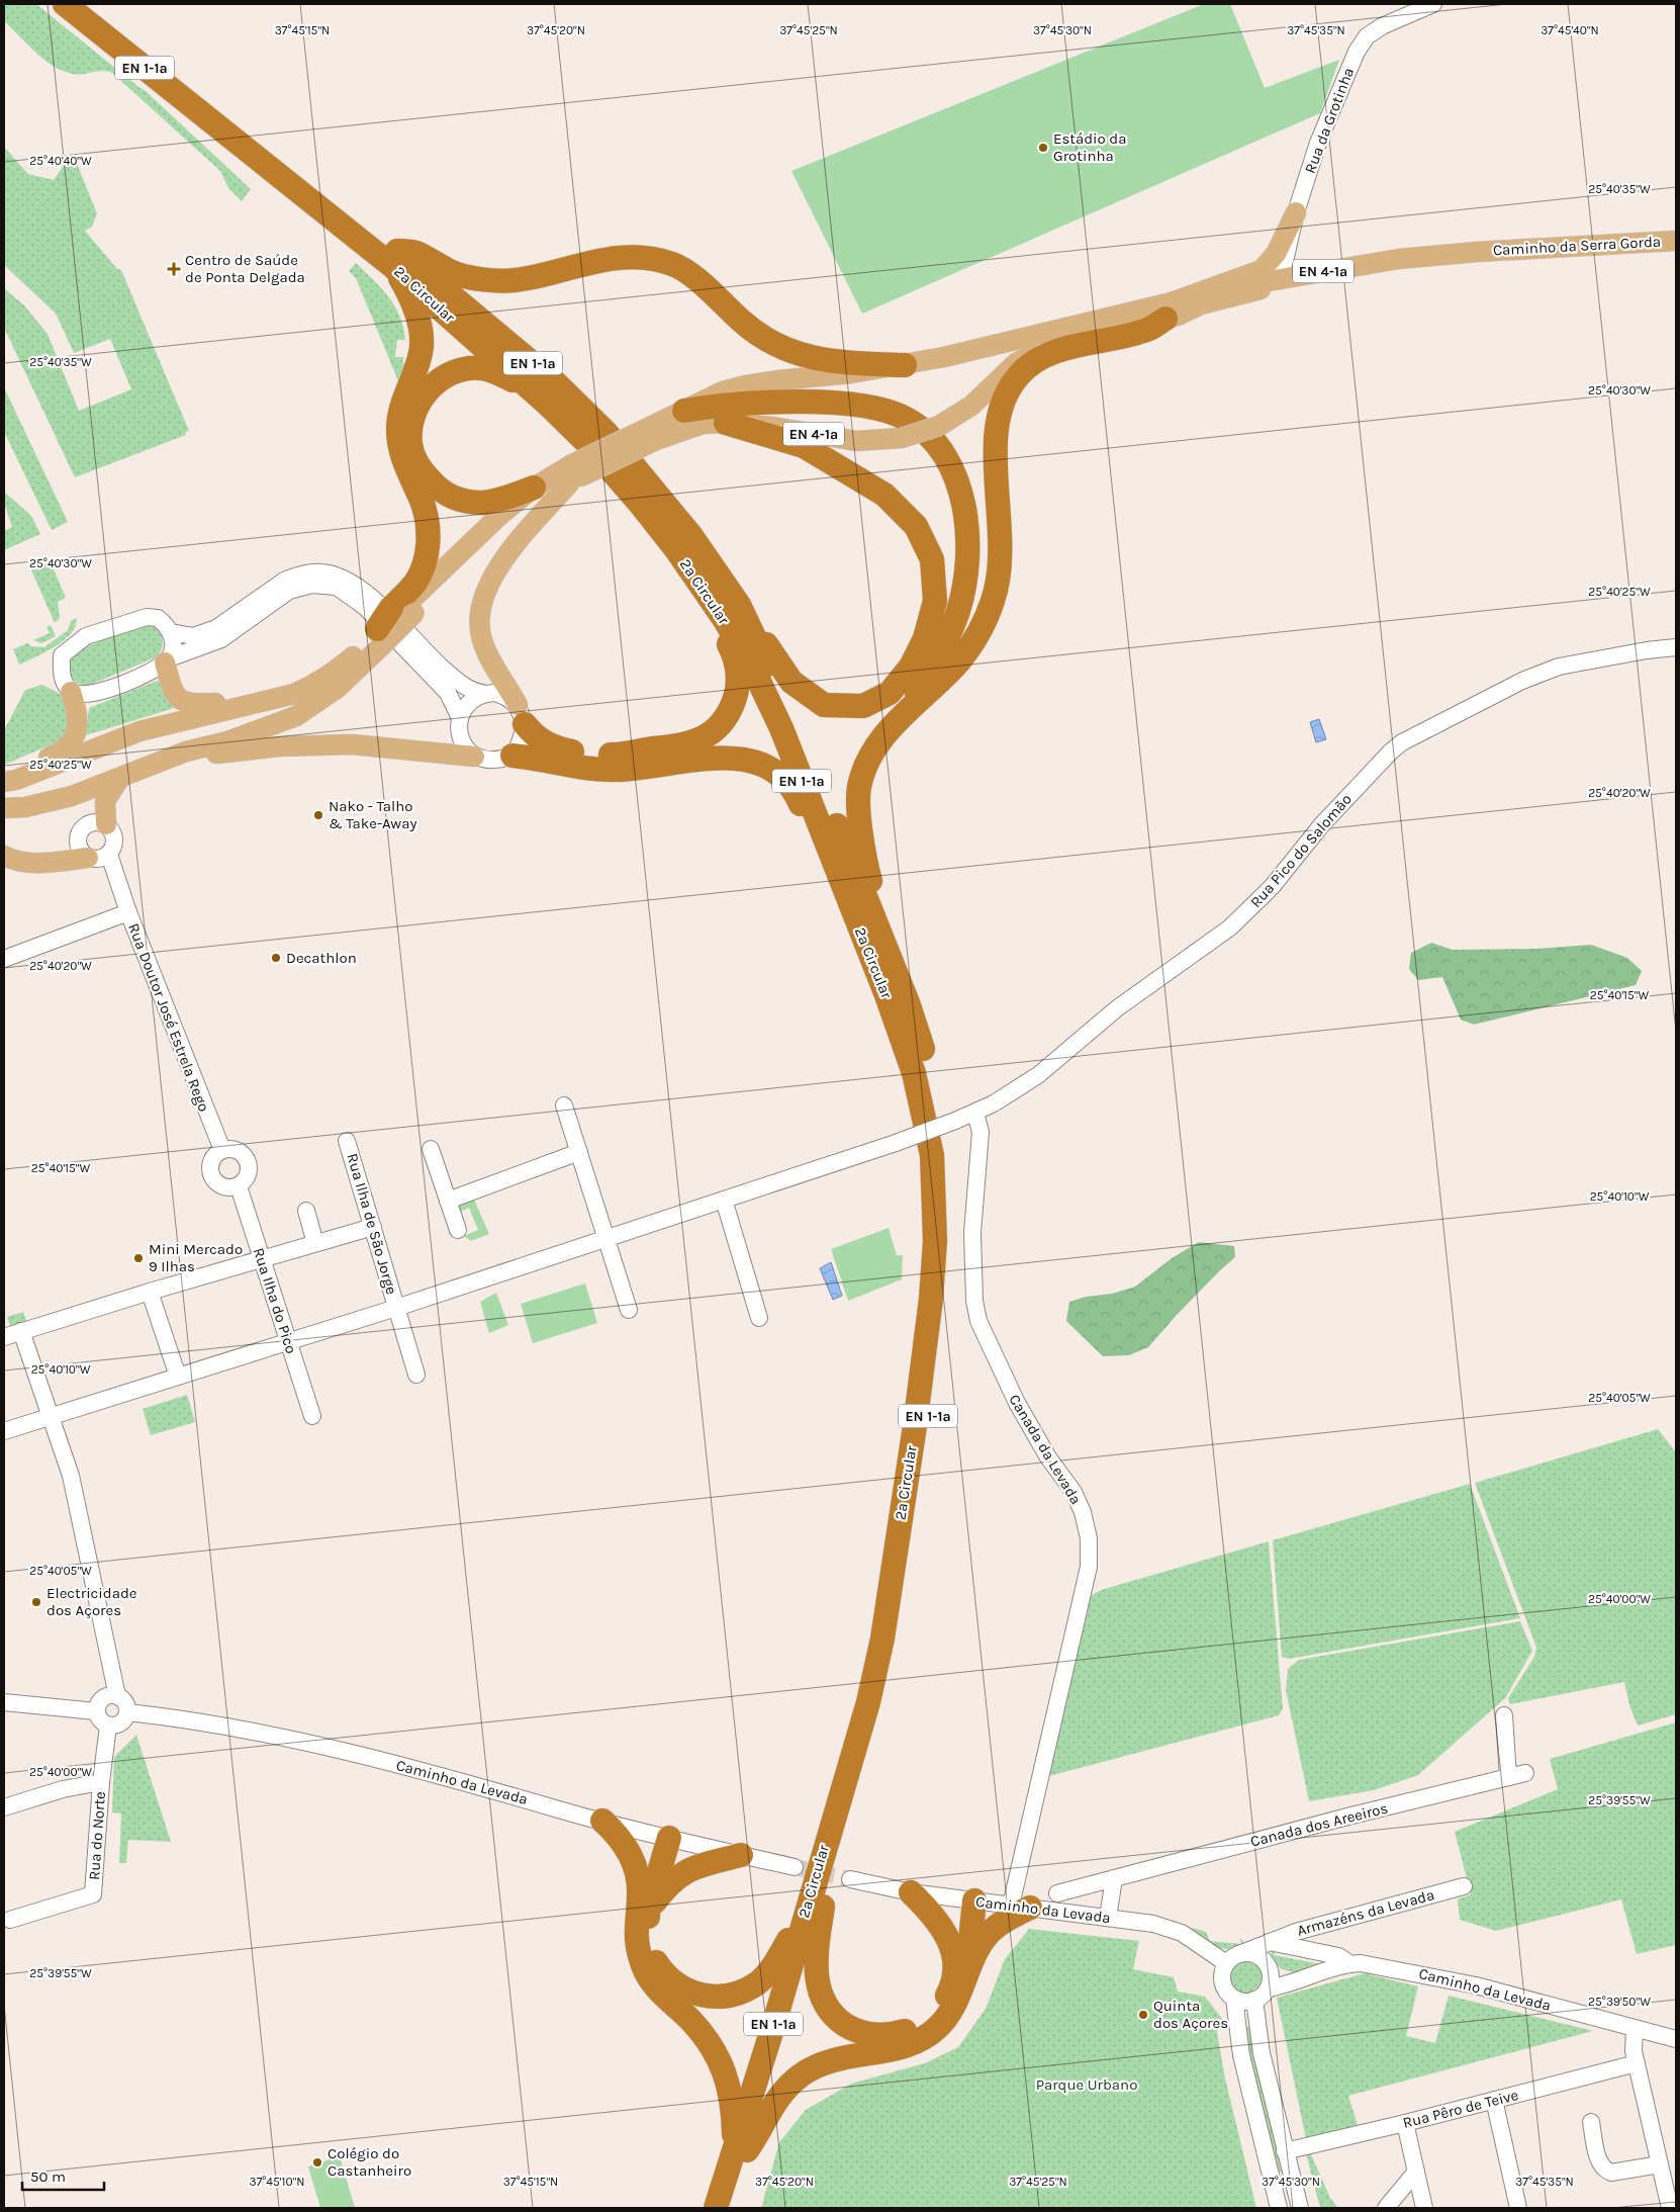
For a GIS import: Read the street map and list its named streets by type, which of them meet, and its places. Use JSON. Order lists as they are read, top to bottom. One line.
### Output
{"streets":{"highway":["EN 1-1ª","2ª Circular"],"main road":["Caminho da Serra Gorda","EN 4-1ª"],"street":["Rua da Grotinha","Rua Pico do Salomão","Rua Doutor José Estrela Rego","Rua Ilha de São Jorge","Rua Ilha do Pico","Canada da Levada","Caminho da Levada","Canada dos Areeiros","Rua do Norte","Armazéns da Levada","Rua Pêro de Teive"]},"crossings":[["Rua da Grotinha","Caminho da Serra Gorda"],["Caminho da Serra Gorda","EN 4-1ª"],["Rua Pico do Salomão","Rua Ilha de São Jorge"],["Rua Pico do Salomão","Rua Ilha do Pico"],["Rua Pico do Salomão","Canada da Levada"],["Rua Doutor José Estrela Rego","Rua Ilha do Pico"],["Canada da Levada","Caminho da Levada"],["Caminho da Levada","Armazéns da Levada"]],"parks":["Parque Urbano"],"places":{"other":["Estádio da Grotinha","Nako - Talho & Take-Away","Decathlon","Mini Mercado 9 Ilhas","Electricidade dos Açores","Quinta dos Açores","Colégio do Castanheiro"],"health":["Centro de Saúde de Ponta Delgada"]},"scale_bar":"50 m","coordinates":["37°45'15\"N","37°45'20\"N","37°45'25\"N","37°45'30\"N","37°45'35\"N","37°45'40\"N","25°40'40\"W","25°40'35\"W","25°40'30\"W","25°40'25\"W","25°40'20\"W","25°40'15\"W","25°40'10\"W","25°40'05\"W","25°40'00\"W","25°39'55\"W","25°39'50\"W","37°45'10\"N"]}
